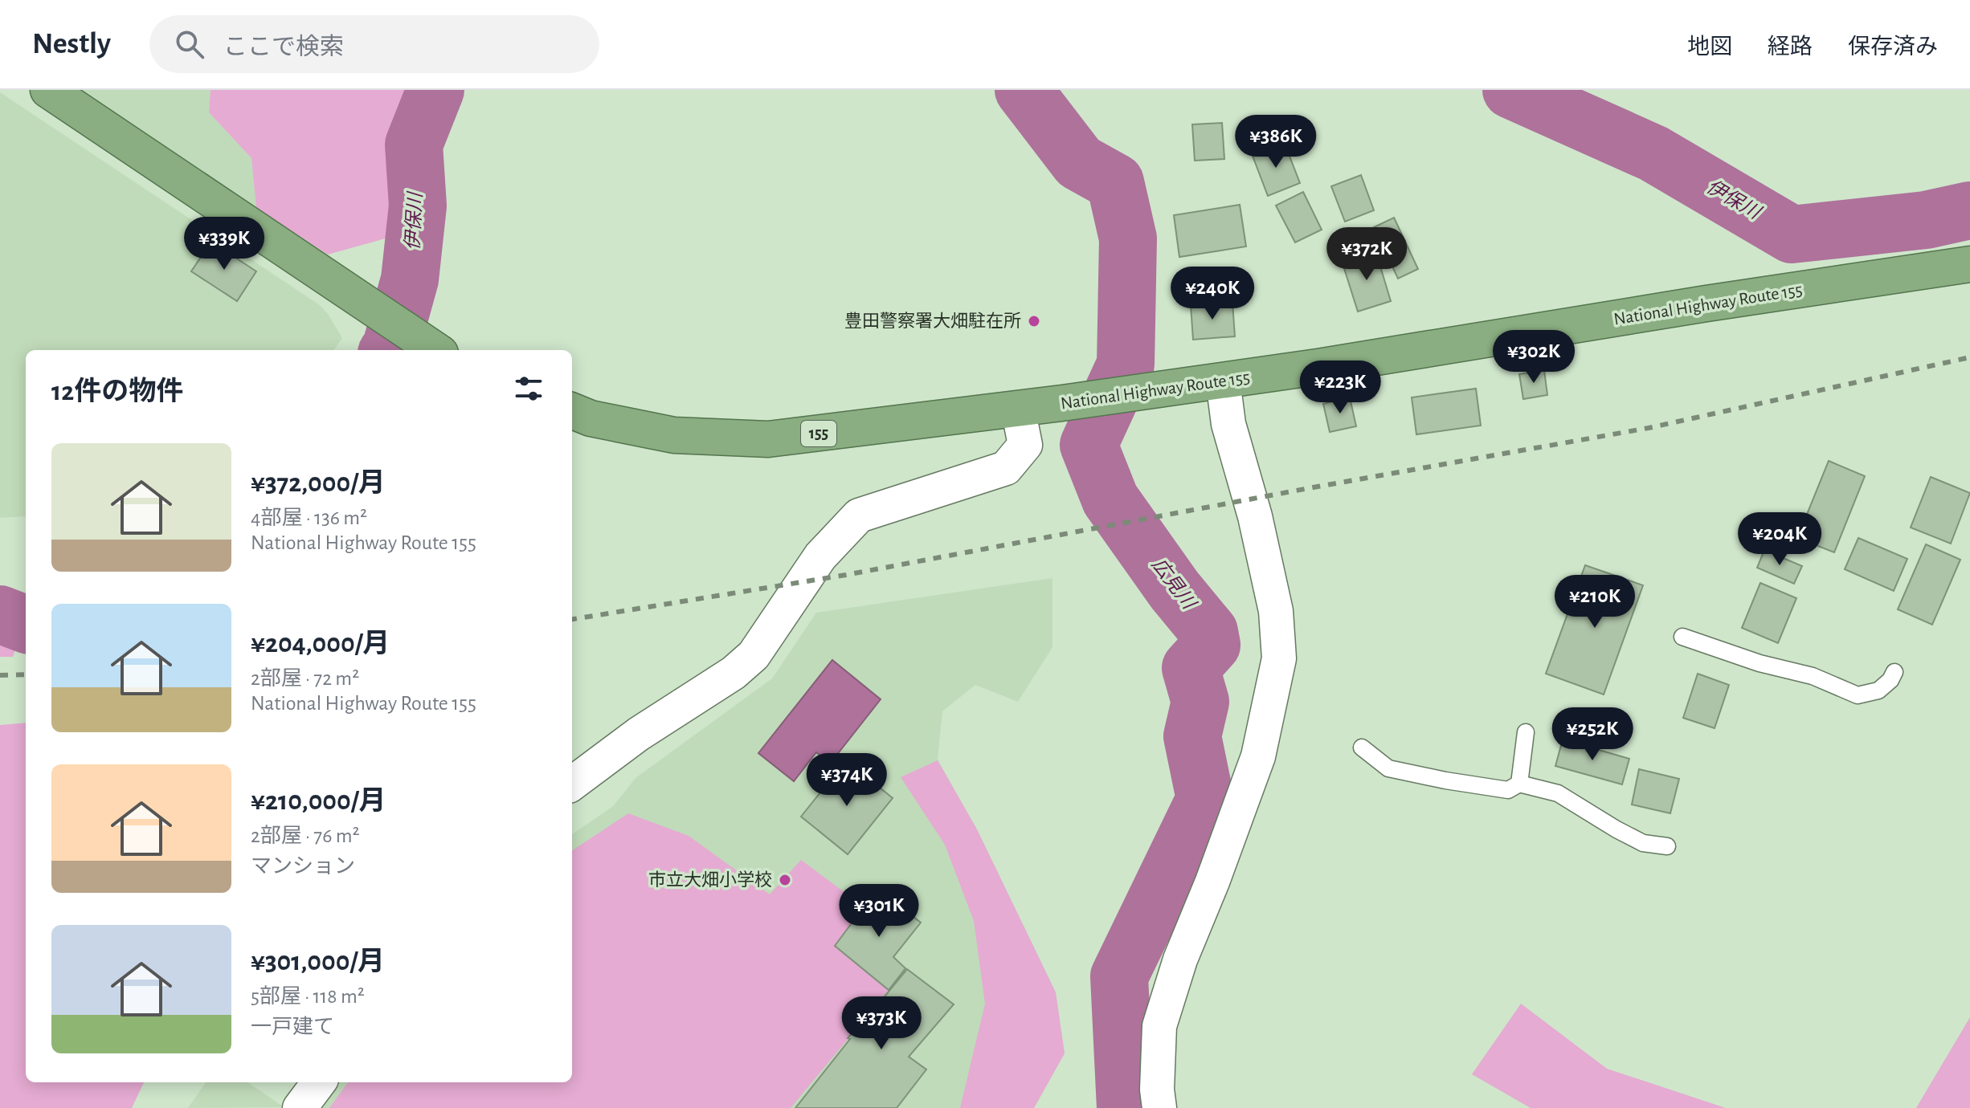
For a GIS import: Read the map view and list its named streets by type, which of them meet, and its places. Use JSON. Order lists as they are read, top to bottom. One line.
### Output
{"streets":{"highway":["National Highway Route 155","155"]},"water":["伊保川","広見川"],"places":["豊田警察署大畑駐在所","市立大畑小学校"],"page":{"header":"Nestly","search":"ここで検索","nav":["地図","経路","保存済み"],"price":["¥386K","¥339K","¥372K","¥240K","¥302K","¥223K","¥204K","¥210K","¥252K","¥374K","¥301K","¥373K"],"heading":"12件の物件","list":[{"name":"¥372,000/月","note":"4部屋 · 136 m² · National Highway Route 155"},{"name":"¥204,000/月","note":"2部屋 · 72 m² · National Highway Route 155"},{"name":"¥210,000/月","note":"2部屋 · 76 m² · マンション"},{"name":"¥301,000/月","note":"5部屋 · 118 m² · 一戸建て"}]}}
